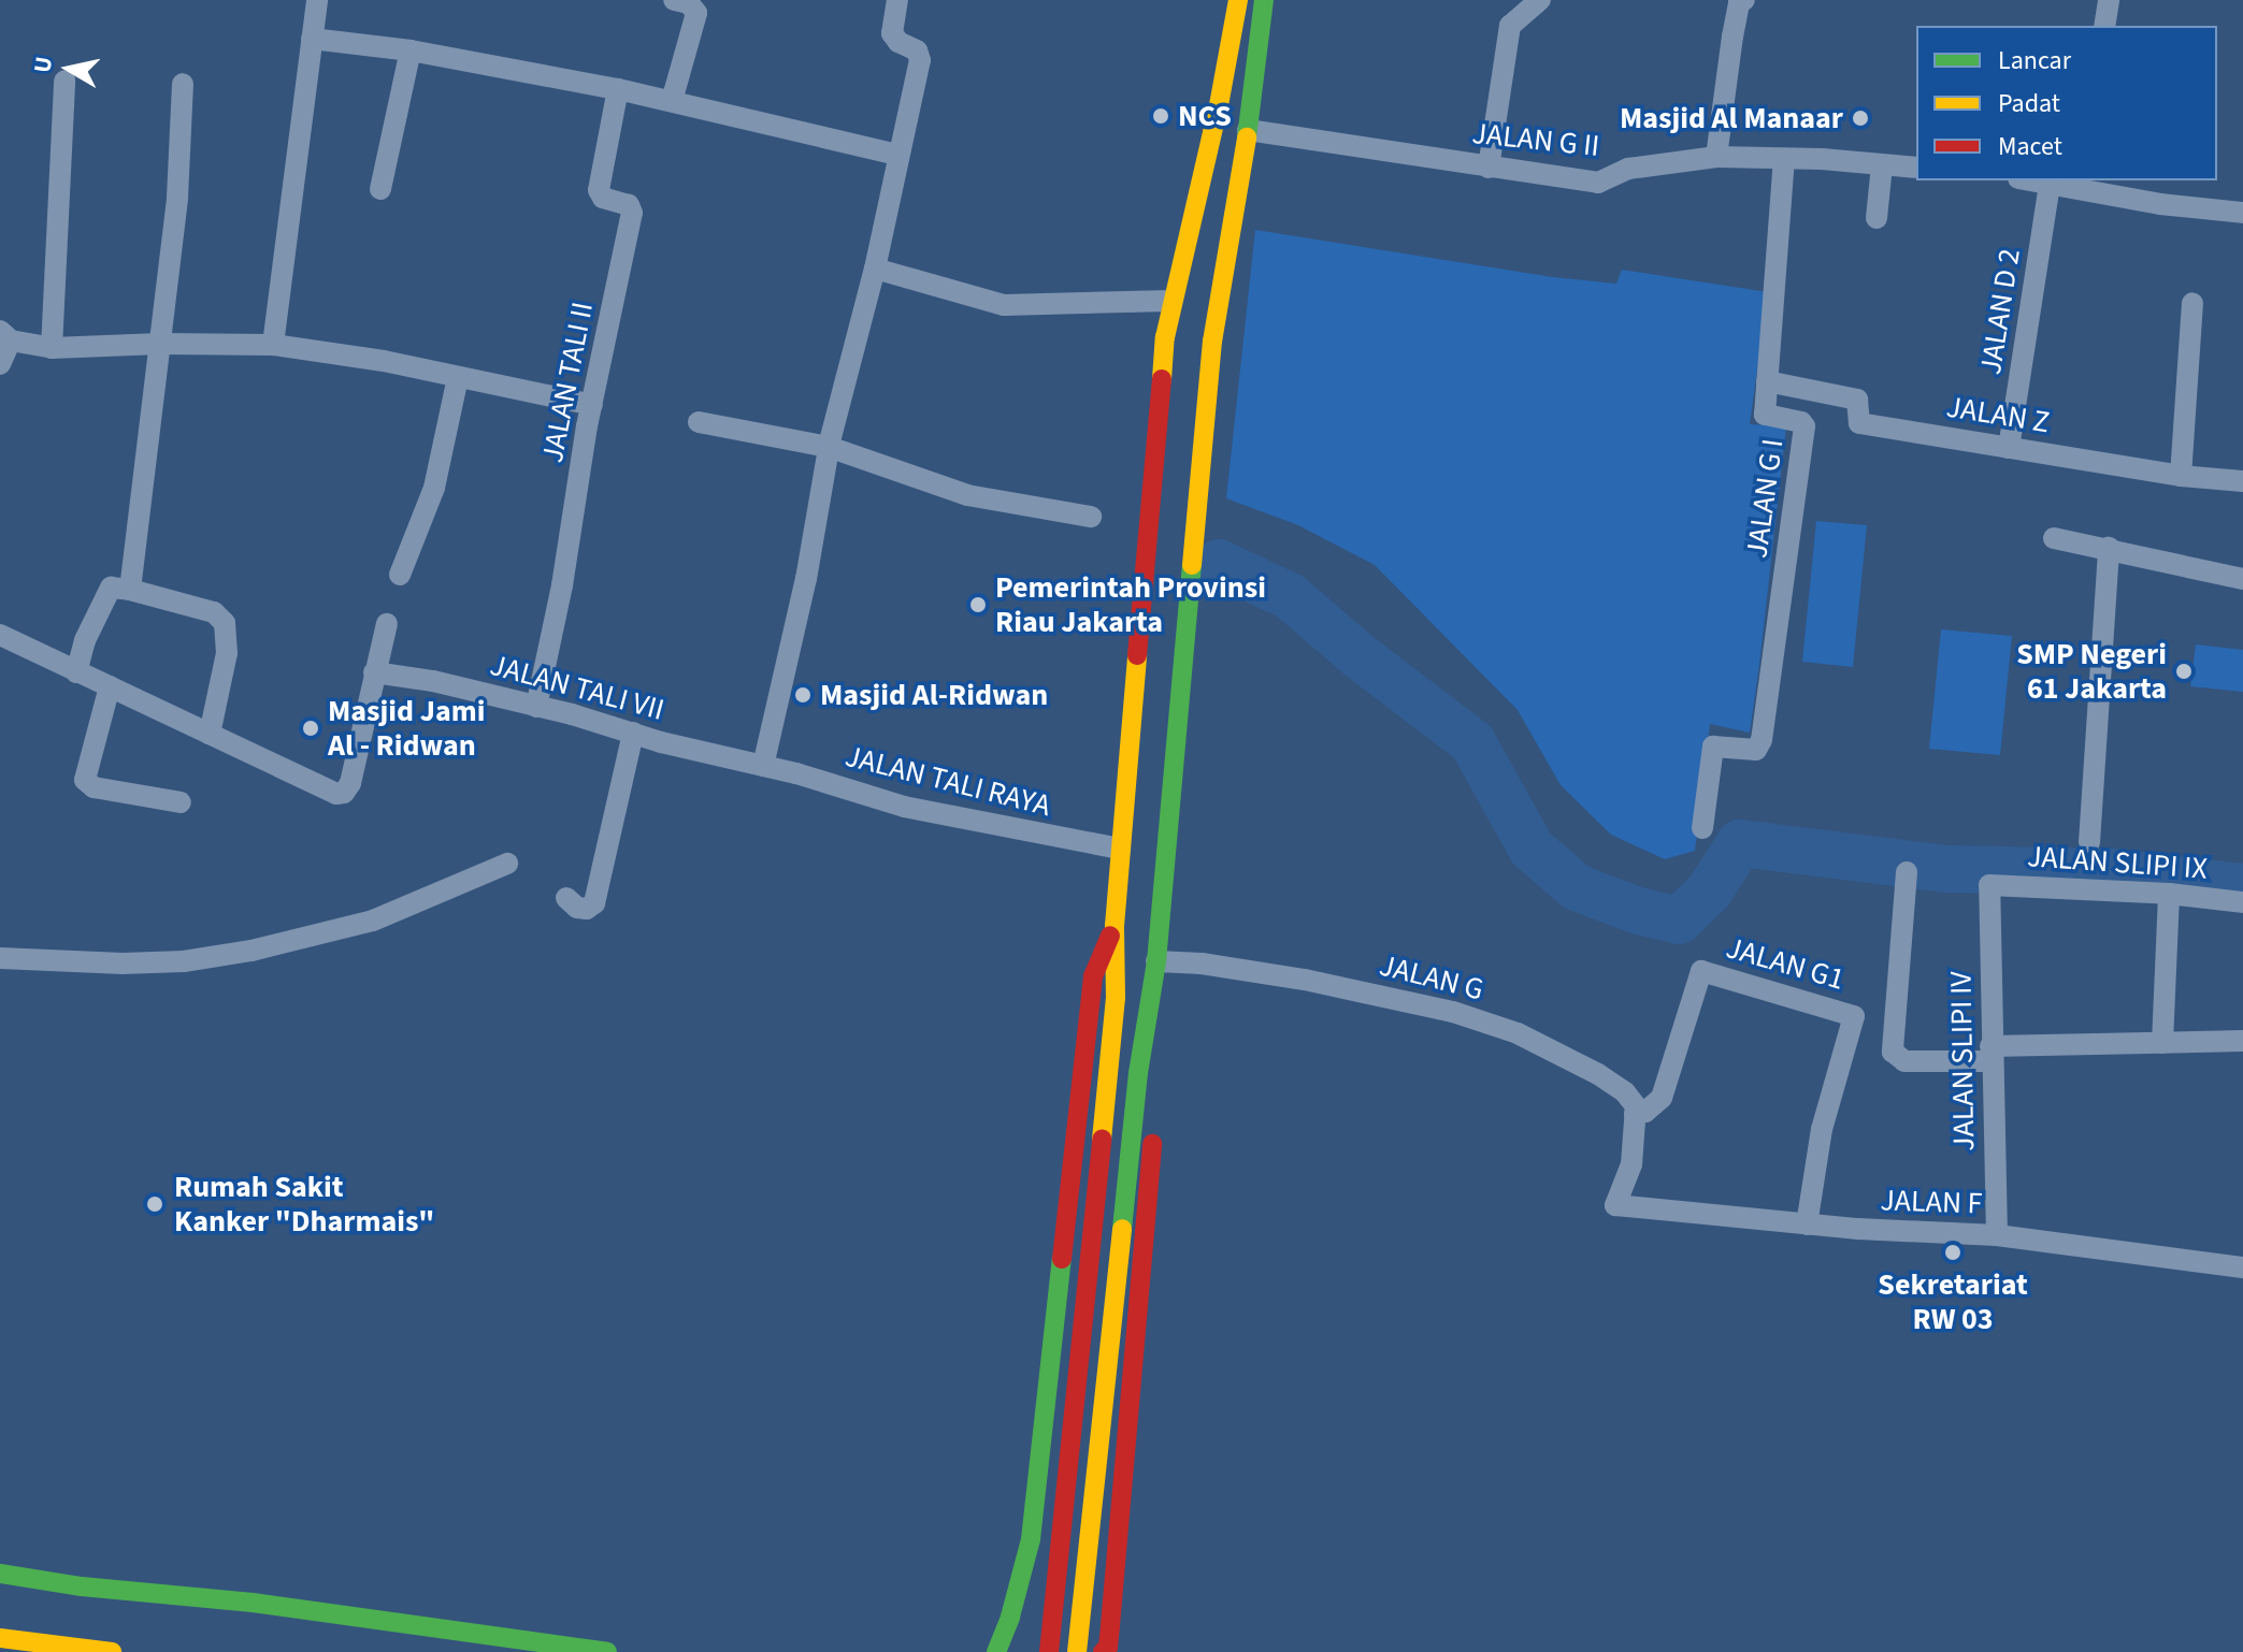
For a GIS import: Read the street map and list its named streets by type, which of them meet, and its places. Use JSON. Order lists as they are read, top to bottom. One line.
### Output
{"streets":{"street":["JALAN G II","JALAN D 2","JALAN TALI II","JALAN Z","JALAN G I","JALAN TALI VII","JALAN TALI RAYA","JALAN SLIPI IX","JALAN G1","JALAN G","JALAN SLIPI IV","JALAN F"]},"crossings":[["JALAN G II","JALAN G I"],["JALAN D 2","JALAN Z"],["JALAN TALI II","JALAN TALI VII"],["JALAN Z","JALAN G I"],["JALAN TALI VII","JALAN TALI RAYA"],["JALAN SLIPI IX","JALAN SLIPI IV"],["JALAN G1","JALAN G"],["JALAN G1","JALAN F"],["JALAN G","JALAN F"],["JALAN SLIPI IV","JALAN F"]],"places":["NCS","Masjid Al Manaar","Pemerintah Provinsi Riau Jakarta","SMP Negeri 61 Jakarta","Masjid Al-Ridwan","Masjid Jami Al - Ridwan","Rumah Sakit Kanker \"Dharmais\"","Sekretariat RW 03"],"legend":["Lancar","Padat","Macet"],"north":"left"}
